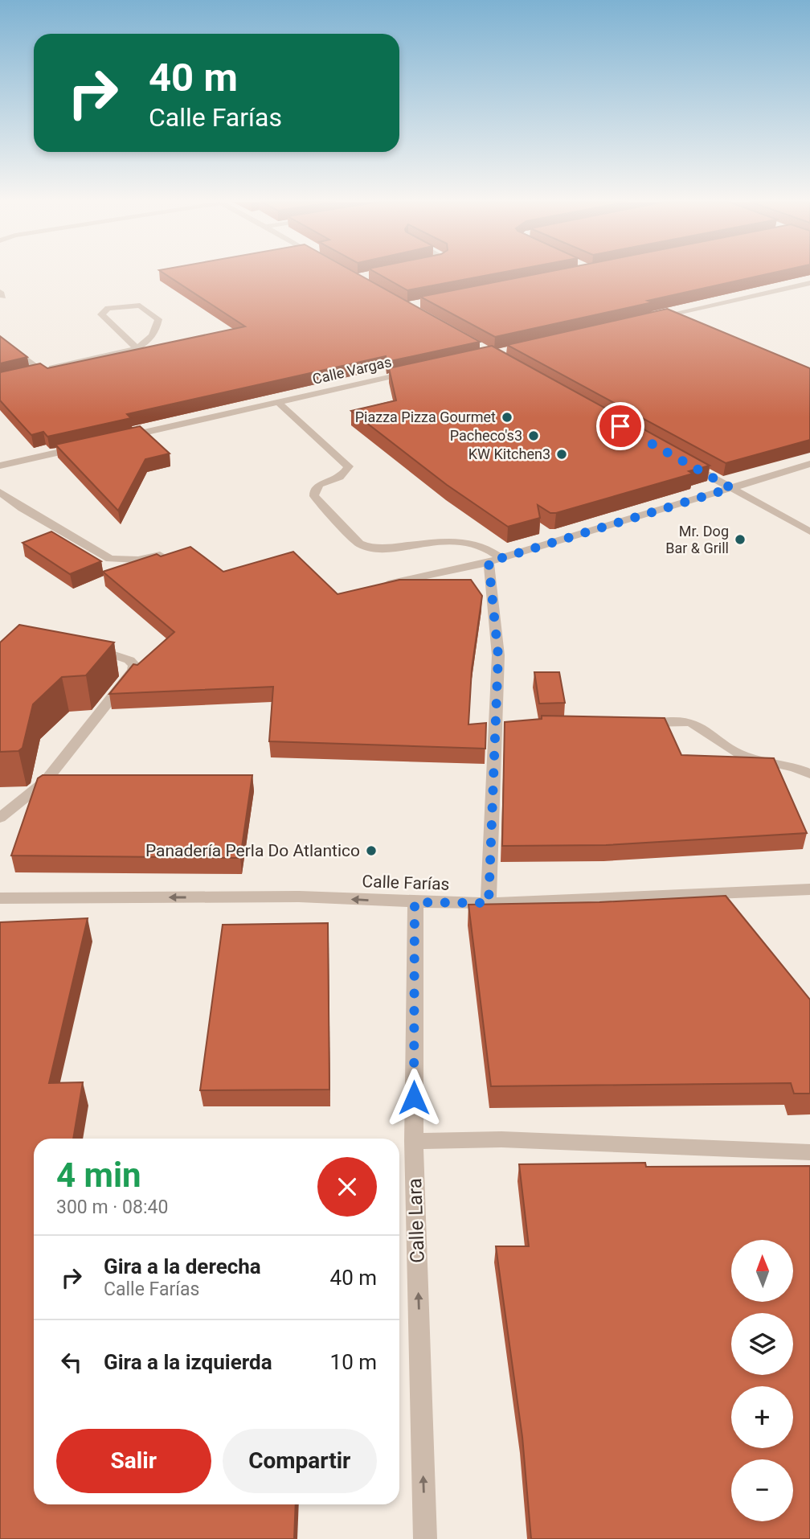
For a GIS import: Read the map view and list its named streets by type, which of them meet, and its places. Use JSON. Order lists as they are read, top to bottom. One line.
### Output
{"streets":{"street":["Calle Vargas","Calle Farías","Calle Lara"]},"crossings":[["Calle Farías","Calle Lara"]],"one_way":["Calle Farías","Calle Lara"],"places":["Piazza Pizza Gourmet","Pacheco's3","KW Kitchen3","Mr. Dog Bar & Grill","Panadería Perla Do Atlantico"],"north":"top","page":{"turn":["40 m","Calle Farías"],"heading":["4 min","300 m · 08:40"],"list":[{"name":"Gira a la derecha","note":"Calle Farías","value":"40 m"},{"name":"Gira a la izquierda","value":"10 m"}],"map_buttons":["+","−"],"buttons":["Salir","Compartir"]}}
